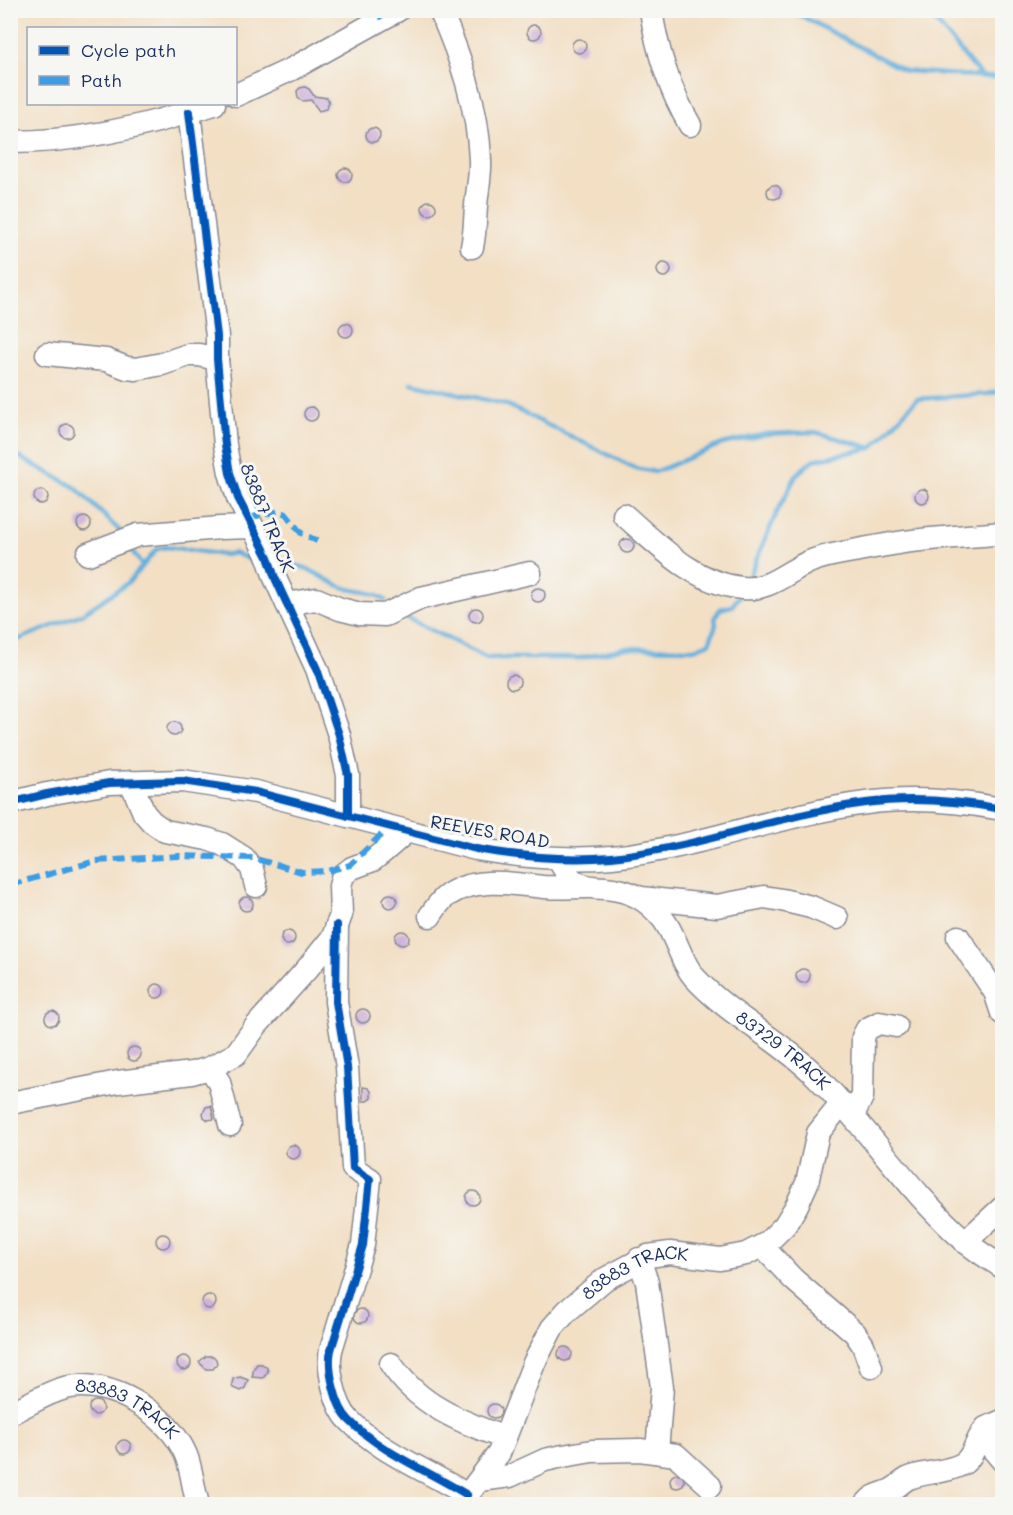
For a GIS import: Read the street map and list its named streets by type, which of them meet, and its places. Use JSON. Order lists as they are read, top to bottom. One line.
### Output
{"streets":{"street":["83887 TRACK","REEVES ROAD","83729 TRACK","83883 TRACK"]},"crossings":[["83887 TRACK","REEVES ROAD"],["REEVES ROAD","83729 TRACK"],["83729 TRACK","83883 TRACK"]],"legend":["Cycle path","Path"]}
